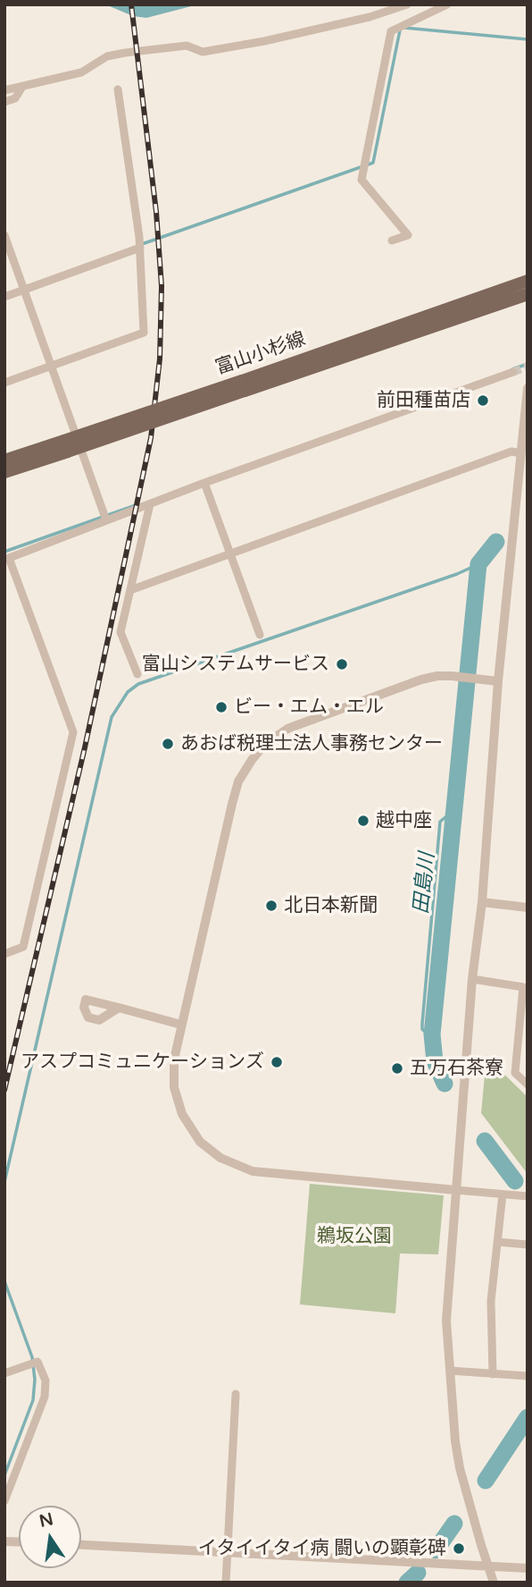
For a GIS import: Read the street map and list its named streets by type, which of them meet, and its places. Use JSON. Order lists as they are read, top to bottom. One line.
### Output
{"streets":{"main road":["富山小杉線"]},"water":["田島川"],"parks":["鵜坂公園"],"places":["前田種苗店","富山システムサービス","ビー・エム・エル","あおば税理士法人事務センター","越中座","北日本新聞","アスプコミュニケーションズ","五万石茶寮","イタイイタイ病 闘いの顕彰碑"],"north":"top"}
